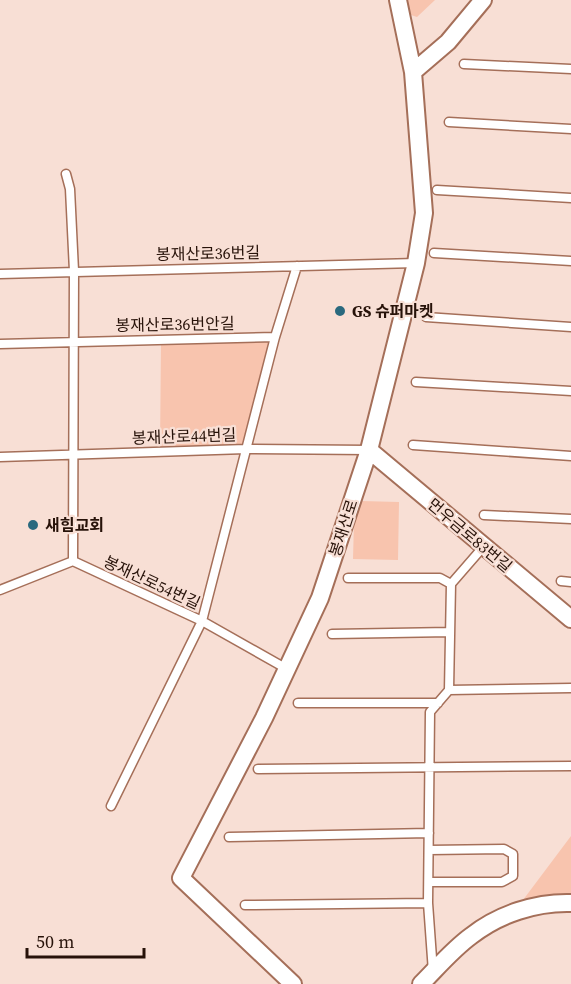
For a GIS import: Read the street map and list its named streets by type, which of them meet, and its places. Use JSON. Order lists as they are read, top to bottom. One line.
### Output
{"streets":{"street":["봉재산로","먼우금로83번길"],"lane":["봉재산로36번길","봉재산로36번안길","봉재산로44번길","봉재산로54번길"]},"crossings":[["봉재산로36번길","봉재산로"],["봉재산로44번길","봉재산로"],["봉재산로44번길","먼우금로83번길"],["봉재산로","먼우금로83번길"],["봉재산로","봉재산로54번길"]],"places":["GS 슈퍼마켓","새힘교회"],"scale_bar":"50 m"}
